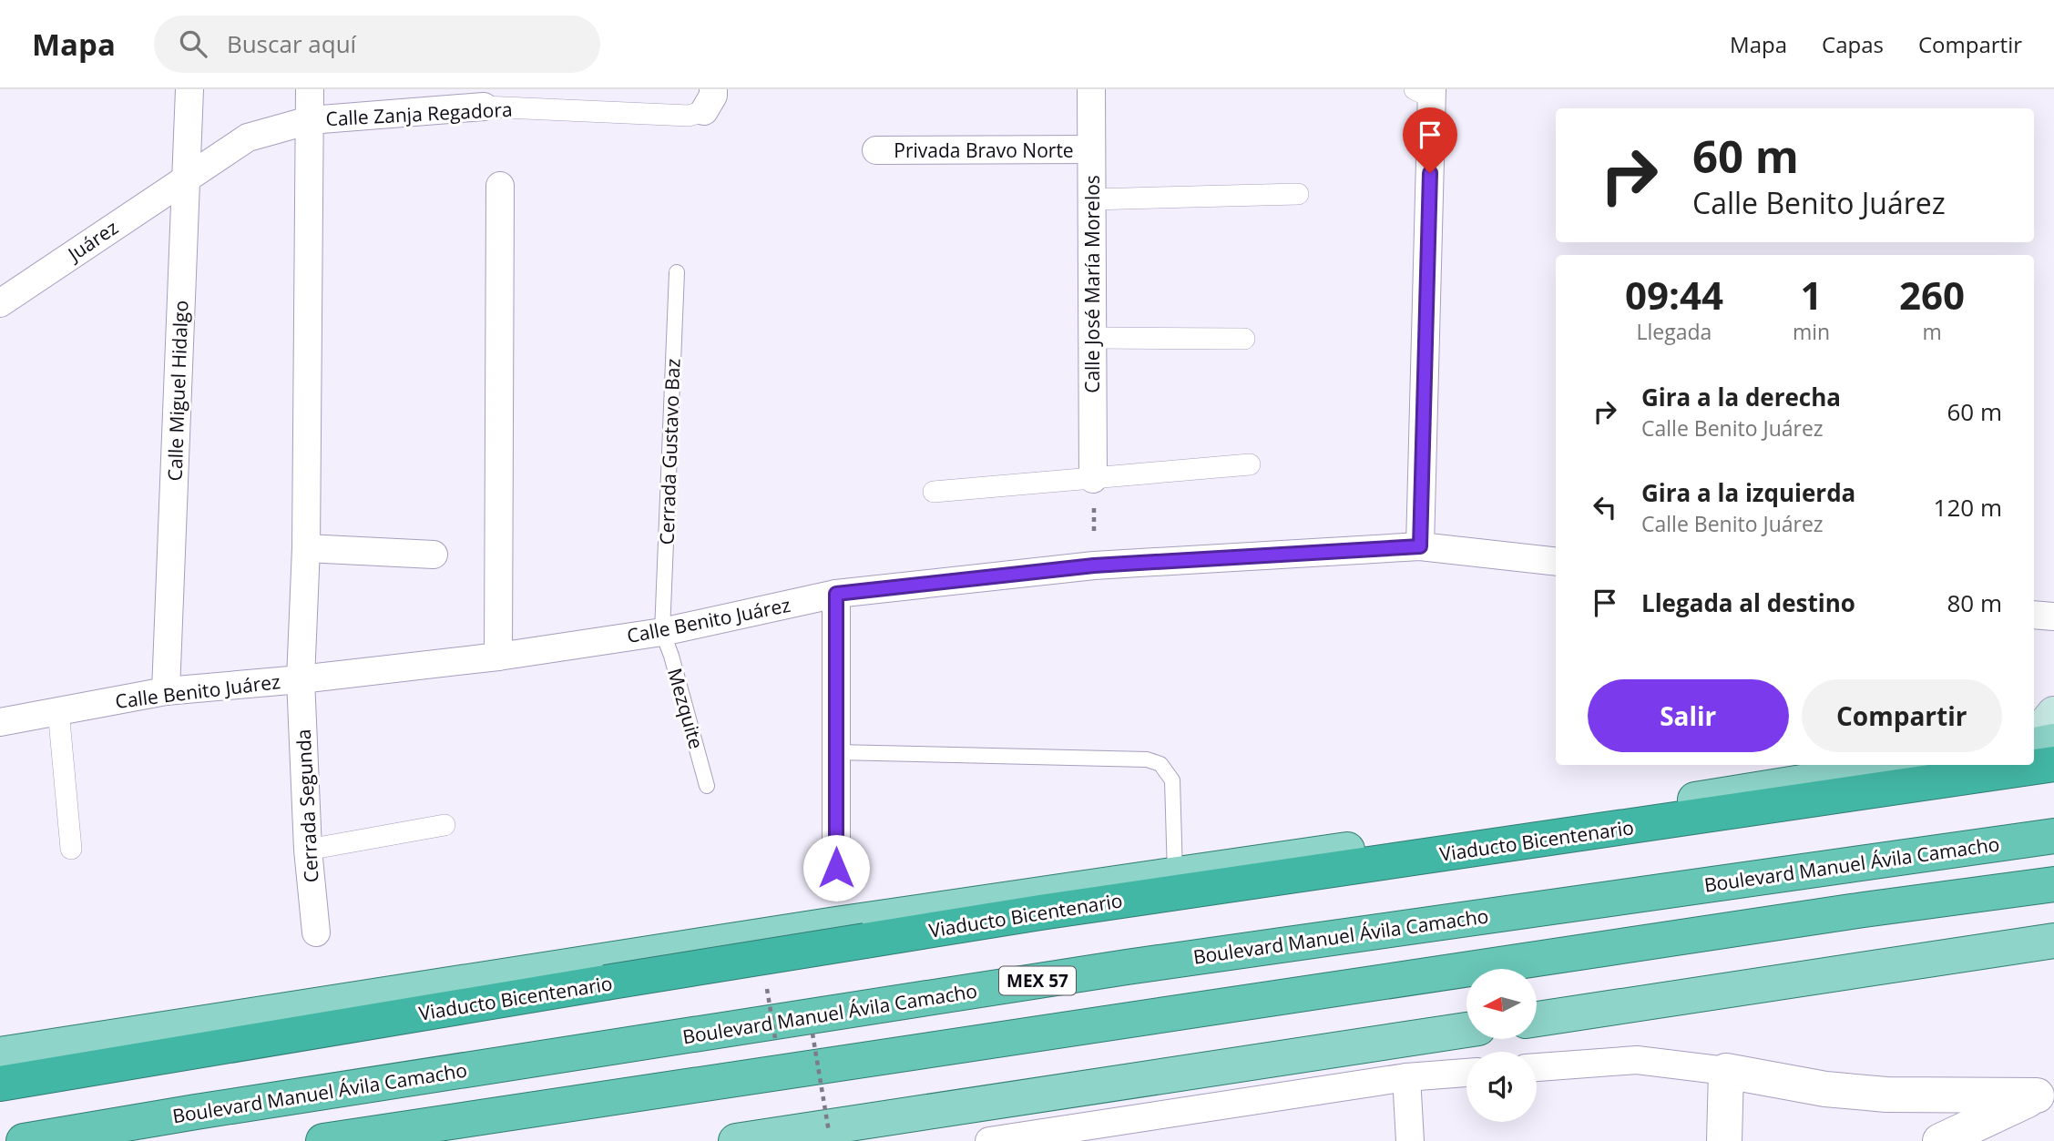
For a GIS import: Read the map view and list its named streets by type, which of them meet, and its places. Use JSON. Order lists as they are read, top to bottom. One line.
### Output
{"streets":{"highway":["Viaducto Bicentenario","Boulevard Manuel Ávila Camacho","MEX 57"],"street":["Calle Zanja Regadora","Privada Bravo Norte","Juárez","Calle José María Morelos","Calle Miguel Hidalgo","Calle Benito Juárez","Cerrada Segunda"],"lane":["Cerrada Gustavo Baz","Mezquite"]},"crossings":[["Calle Zanja Regadora","Juárez"],["Calle Zanja Regadora","Calle Miguel Hidalgo"],["Calle Zanja Regadora","Cerrada Segunda"],["Privada Bravo Norte","Calle José María Morelos"],["Juárez","Calle Miguel Hidalgo"],["Calle Miguel Hidalgo","Calle Benito Juárez"],["Cerrada Gustavo Baz","Calle Benito Juárez"],["Cerrada Gustavo Baz","Mezquite"],["Calle Benito Juárez","Mezquite"],["Calle Benito Juárez","Cerrada Segunda"]],"north":"left","page":{"header":"Mapa","search":"Buscar aquí","nav":["Mapa","Capas","Compartir"],"turn":["60 m","Calle Benito Juárez"],"eta":["09:44","Llegada","1","min","260","m"],"list":[{"name":"Gira a la derecha","note":"Calle Benito Juárez","value":"60 m"},{"name":"Gira a la izquierda","note":"Calle Benito Juárez","value":"120 m"},{"name":"Llegada al destino","value":"80 m"}],"buttons":["Salir","Compartir"]}}
